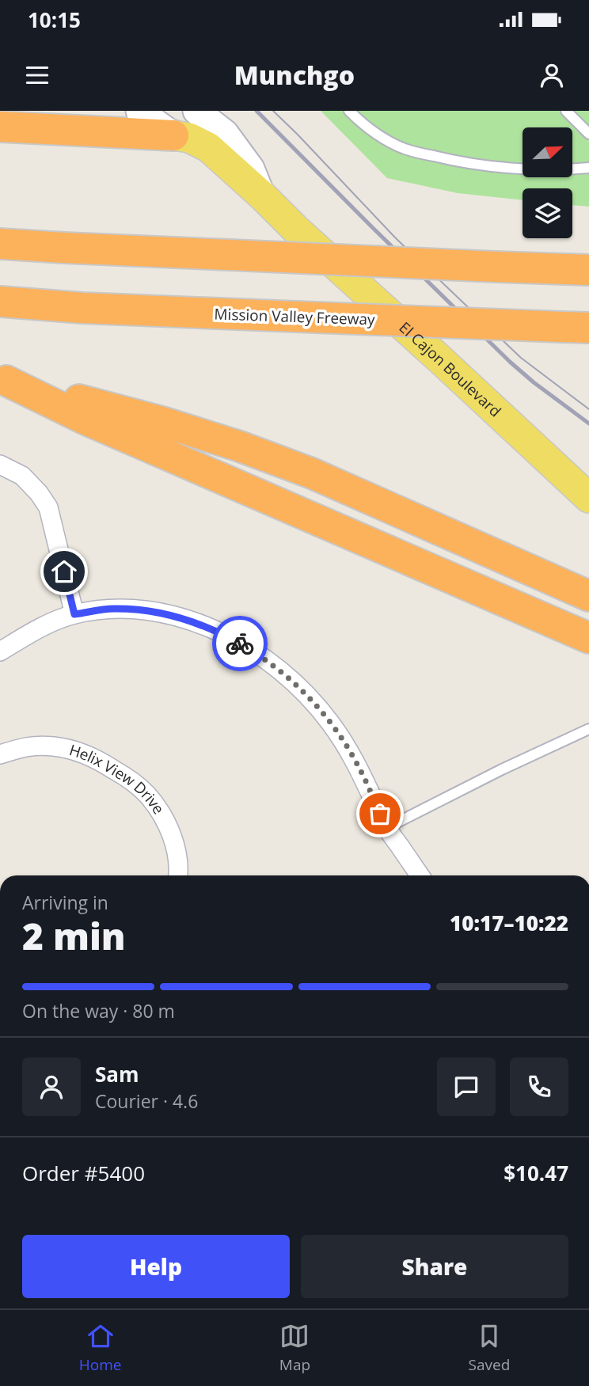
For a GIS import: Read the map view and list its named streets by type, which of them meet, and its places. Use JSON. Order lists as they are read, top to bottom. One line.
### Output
{"streets":{"highway":["Mission Valley Freeway"],"main road":["El Cajon Boulevard"],"street":["Helix View Drive"]},"north":"top right","page":{"status":"10:15","header":"Munchgo","heading":["2 min","Arriving in","10:17–10:22"],"panel":["Sam","Courier · 4.6","Order #5400","$10.47"],"bar":"On the way · 80 m","buttons":["Help","Share"],"tabs":["Home","Map","Saved"]}}
